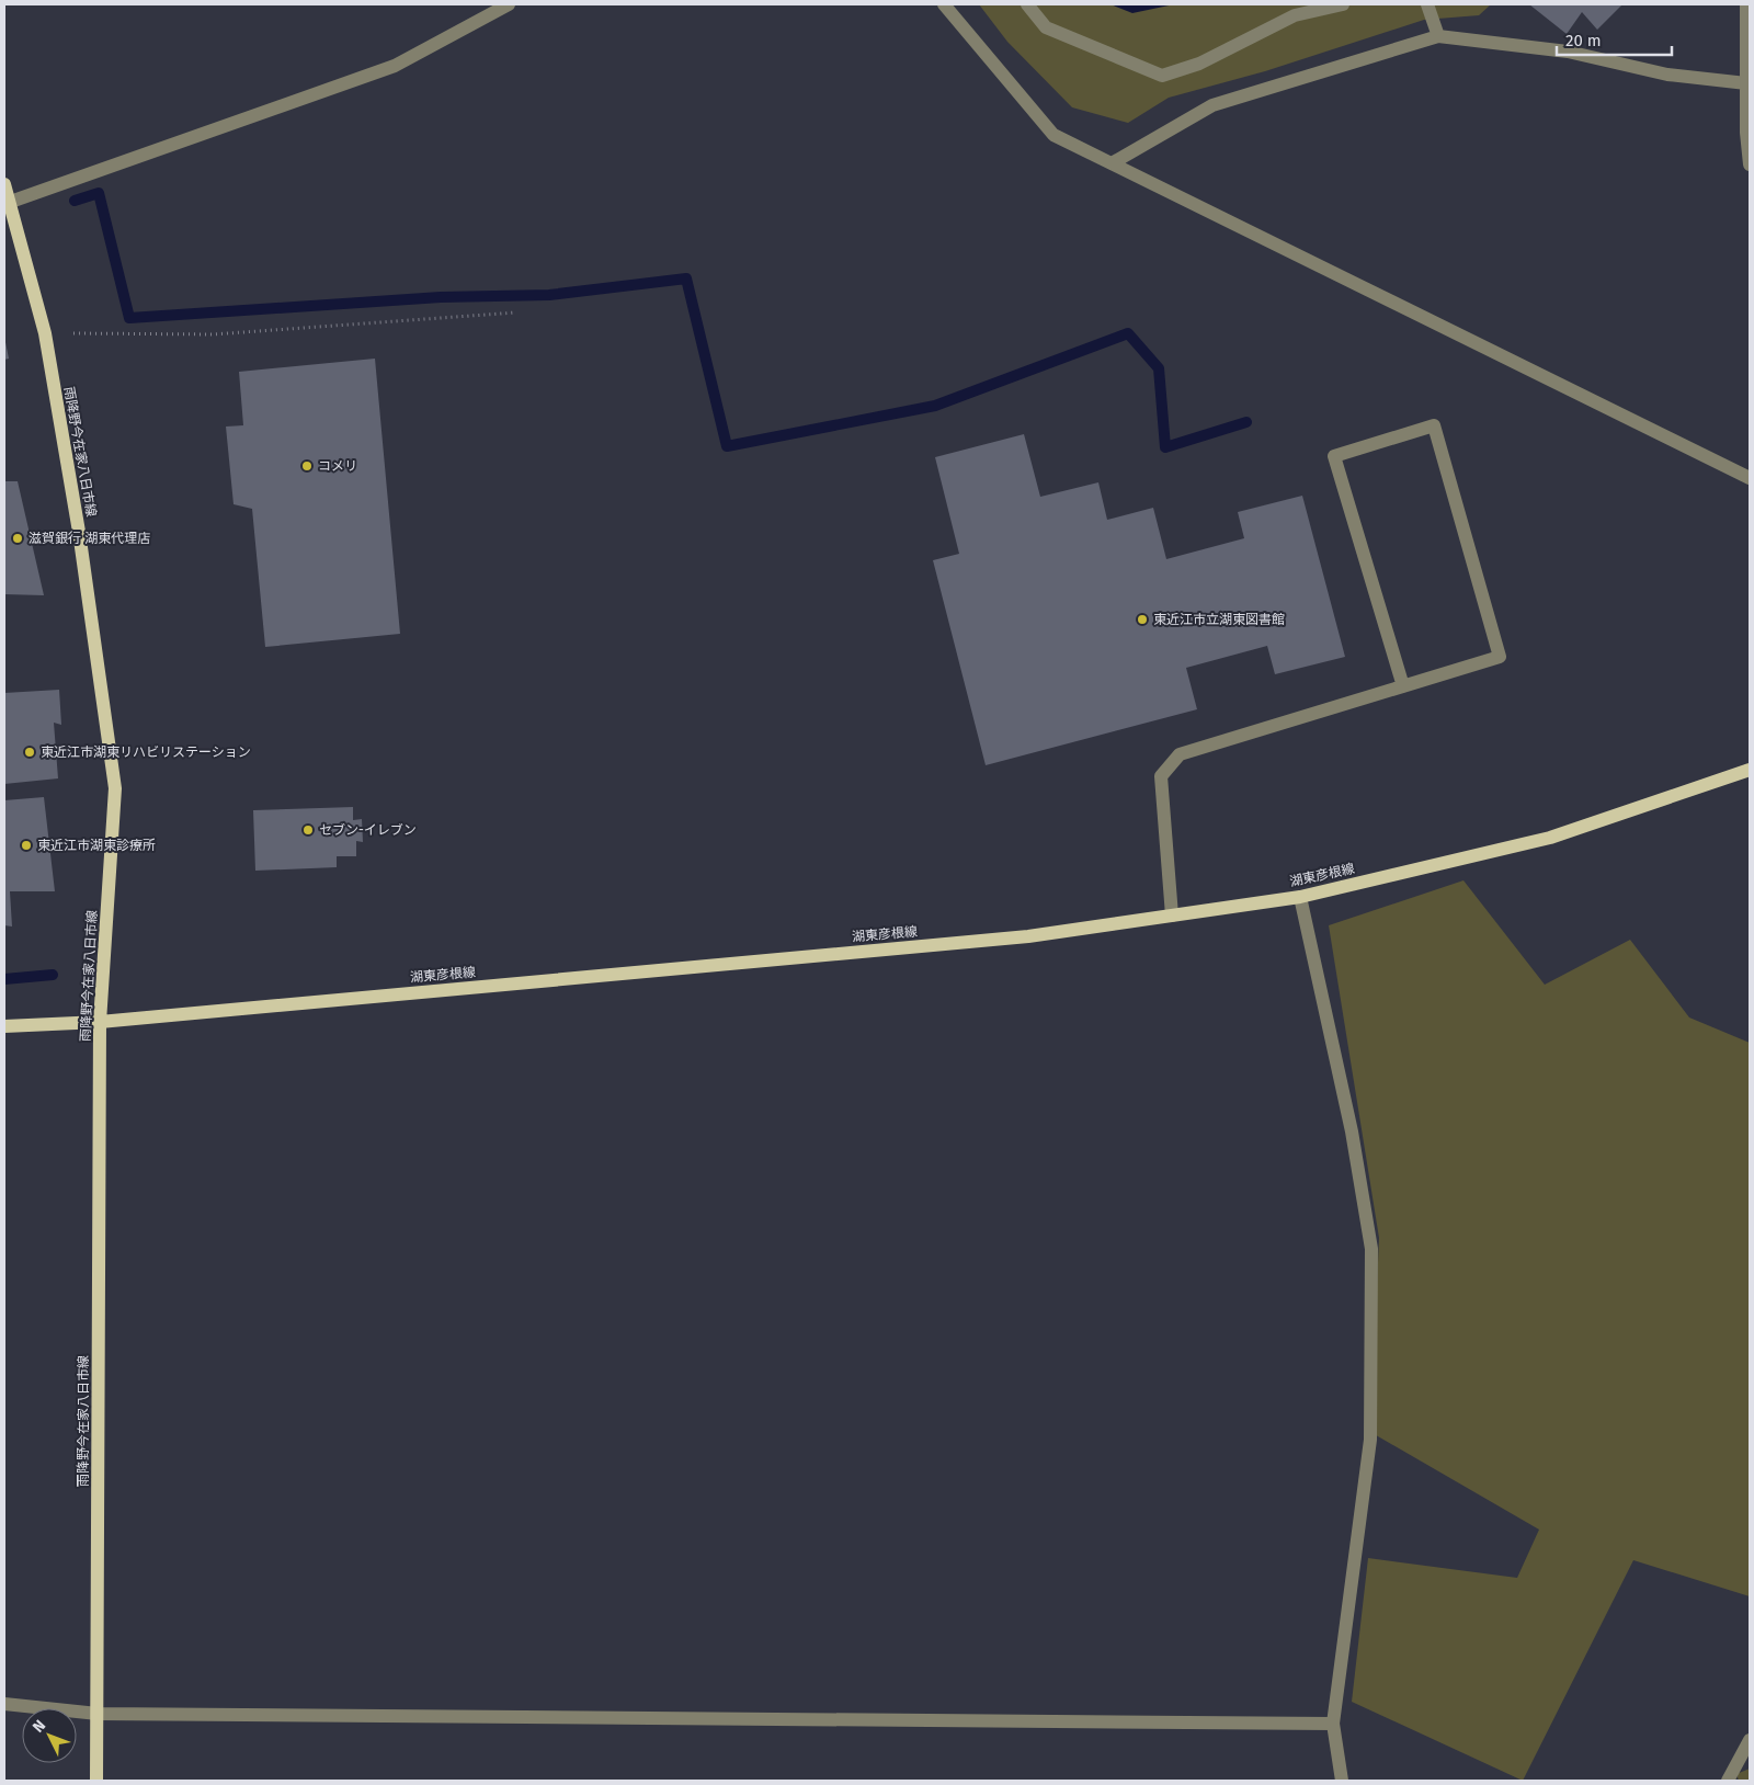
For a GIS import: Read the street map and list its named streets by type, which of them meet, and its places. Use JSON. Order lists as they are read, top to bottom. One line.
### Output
{"streets":{"main road":["雨降野今在家八日市線","湖東彦根線"]},"crossings":[["雨降野今在家八日市線","湖東彦根線"]],"places":["コメリ","滋賀銀行 湖東代理店","東近江市立湖東図書館","東近江市湖東リハビリステーション","セブン-イレブン","東近江市湖東診療所"],"scale_bar":"20 m","north":"top left"}
